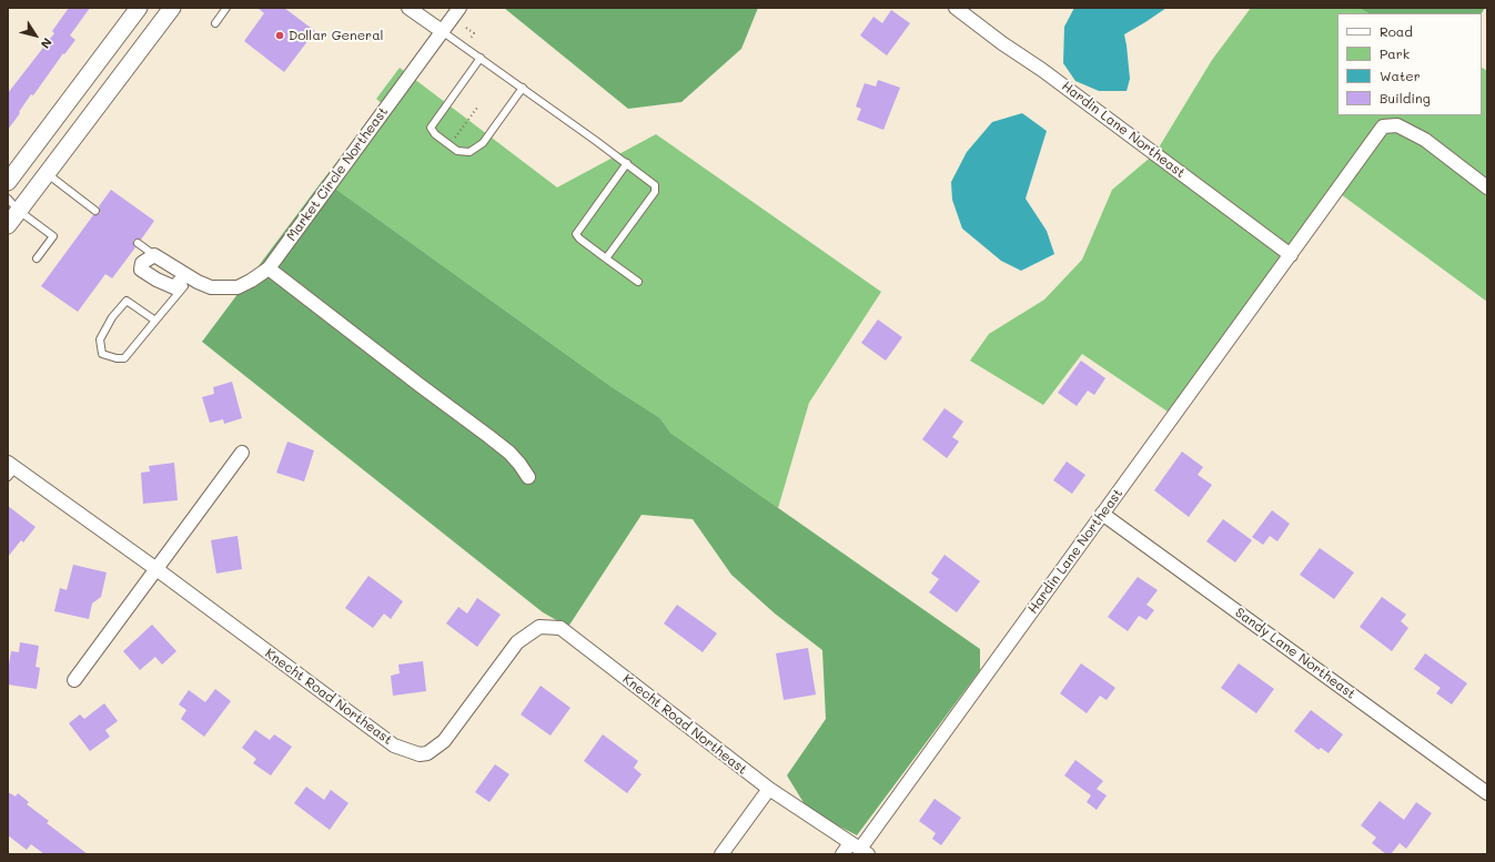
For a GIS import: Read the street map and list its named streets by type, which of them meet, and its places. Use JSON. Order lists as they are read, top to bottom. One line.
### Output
{"streets":{"street":["Hardin Lane Northeast","Market Circle Northeast","Sandy Lane Northeast","Knecht Road Northeast"]},"crossings":[["Hardin Lane Northeast","Sandy Lane Northeast"],["Hardin Lane Northeast","Knecht Road Northeast"]],"places":["Dollar General"],"legend":["Road","Park","Water","Building"],"north":"bottom right"}
